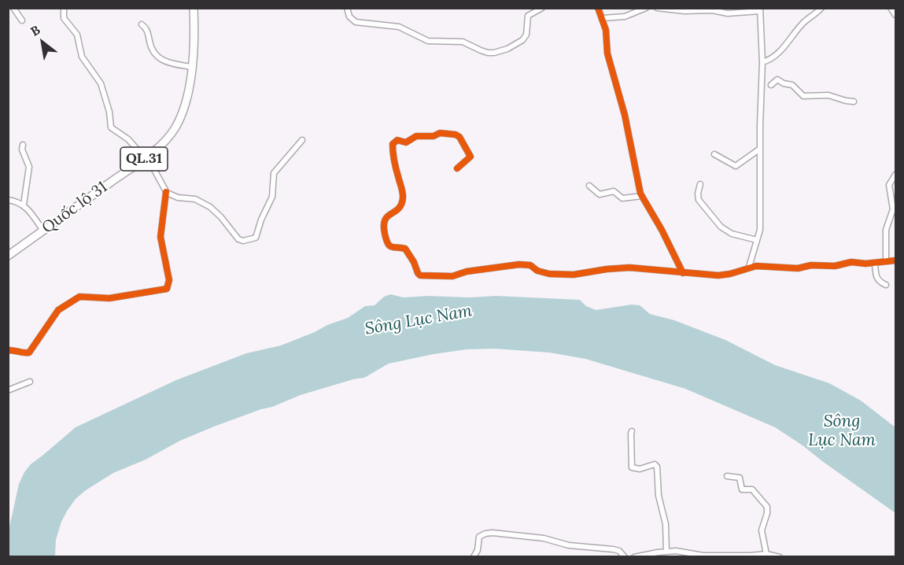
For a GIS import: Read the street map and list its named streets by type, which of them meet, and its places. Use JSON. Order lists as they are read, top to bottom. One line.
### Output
{"streets":{"highway":["QL.31","Quốc lộ 31"]},"water":["Sông Lục Nam"],"north":"top left"}
